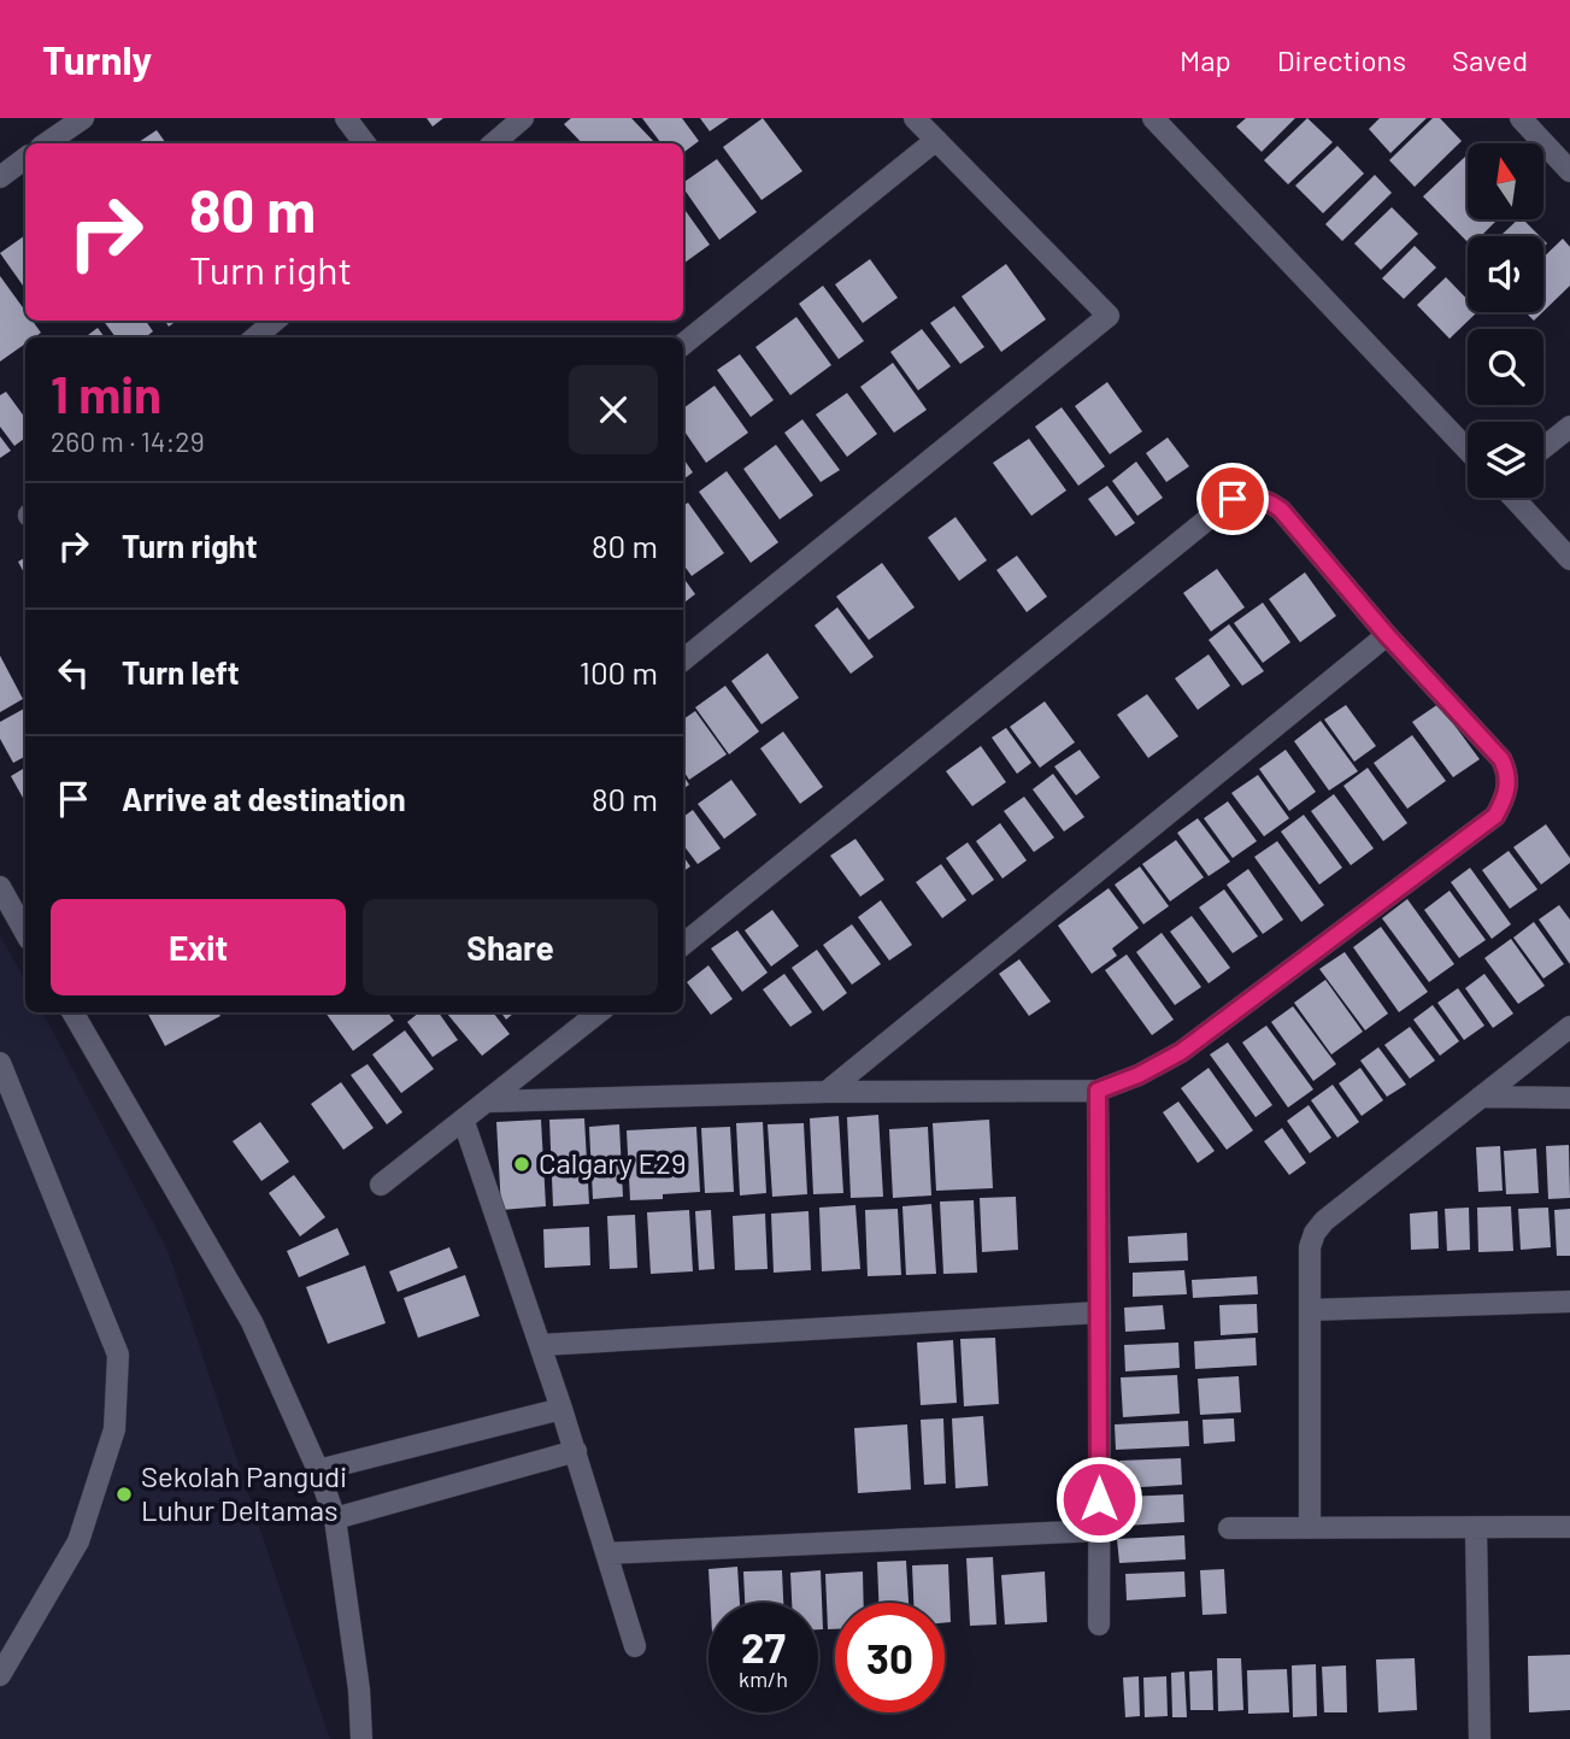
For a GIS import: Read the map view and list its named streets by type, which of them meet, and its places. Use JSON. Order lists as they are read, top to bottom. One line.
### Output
{"places":["Calgary E29","Sekolah Pangudi Luhur Deltamas"],"north":"top","page":{"header":"Turnly","nav":["Map","Directions","Saved"],"turn":["80 m","Turn right"],"heading":["1 min","260 m · 14:29"],"list":[{"name":"Turn right","value":"80 m"},{"name":"Turn left","value":"100 m"},{"name":"Arrive at destination","value":"80 m"}],"buttons":["Exit","Share"],"speed":"27 km/h","limit":"30"}}
